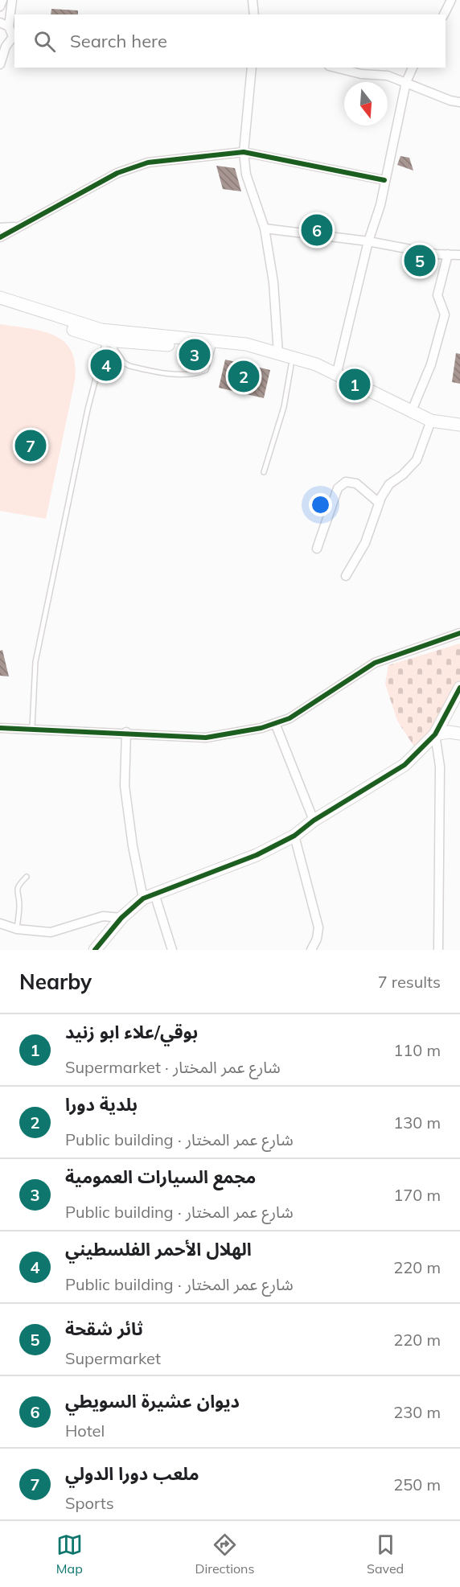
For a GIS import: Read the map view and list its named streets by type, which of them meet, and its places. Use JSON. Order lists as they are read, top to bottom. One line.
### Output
{"north":"bottom","page":{"search":"Search here","pins":["6","5","3","4","2","1","7"],"heading":["Nearby","7 results"],"list":[{"mark":"1","name":"بوقي/علاء ابو زنيد","note":"Supermarket · شارع عمر المختار","value":"110 m"},{"mark":"2","name":"بلدية دورا","note":"Public building · شارع عمر المختار","value":"130 m"},{"mark":"3","name":"مجمع السيارات العمومية","note":"Public building · شارع عمر المختار","value":"170 m"},{"mark":"4","name":"الهلال الأحمر الفلسطيني","note":"Public building · شارع عمر المختار","value":"220 m"},{"mark":"5","name":"ثائر شقحة","note":"Supermarket","value":"220 m"},{"mark":"6","name":"ديوان عشيرة السويطي","note":"Hotel","value":"230 m"},{"mark":"7","name":"ملعب دورا الدولي","note":"Sports","value":"250 m"}],"nav":["Map","Directions","Saved"]}}
